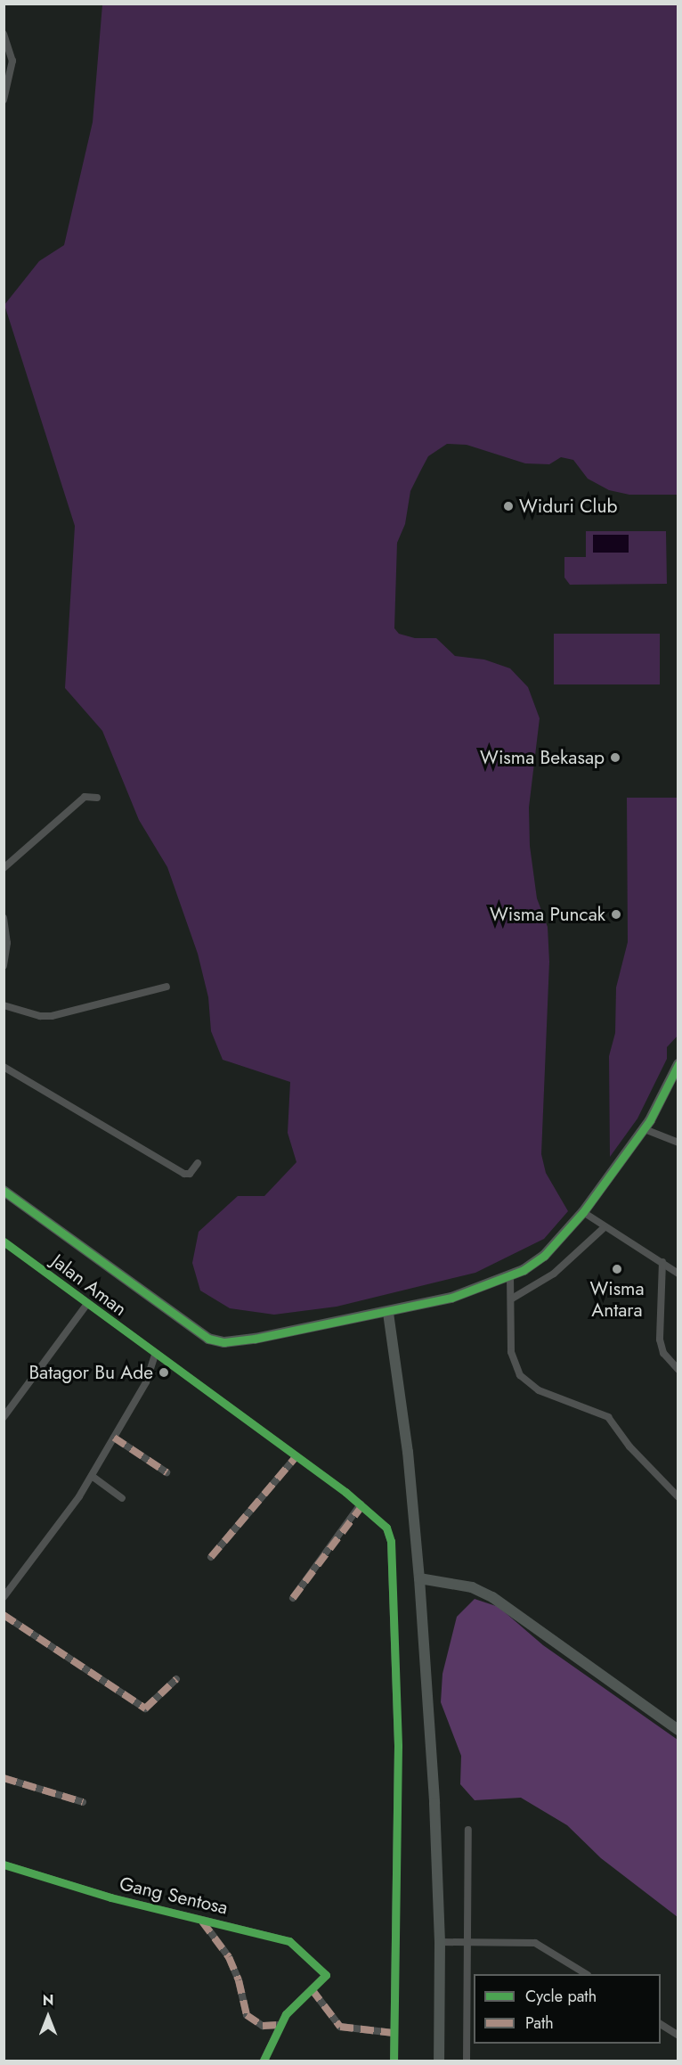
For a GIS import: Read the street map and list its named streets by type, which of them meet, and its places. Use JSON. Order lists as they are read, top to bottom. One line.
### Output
{"streets":{"street":["Jalan Aman","Gang Sentosa"]},"places":["Widuri Club","Wisma Bekasap","Wisma Puncak","Wisma Antara","Batagor Bu Ade"],"legend":["Cycle path","Path"],"north":"top"}
